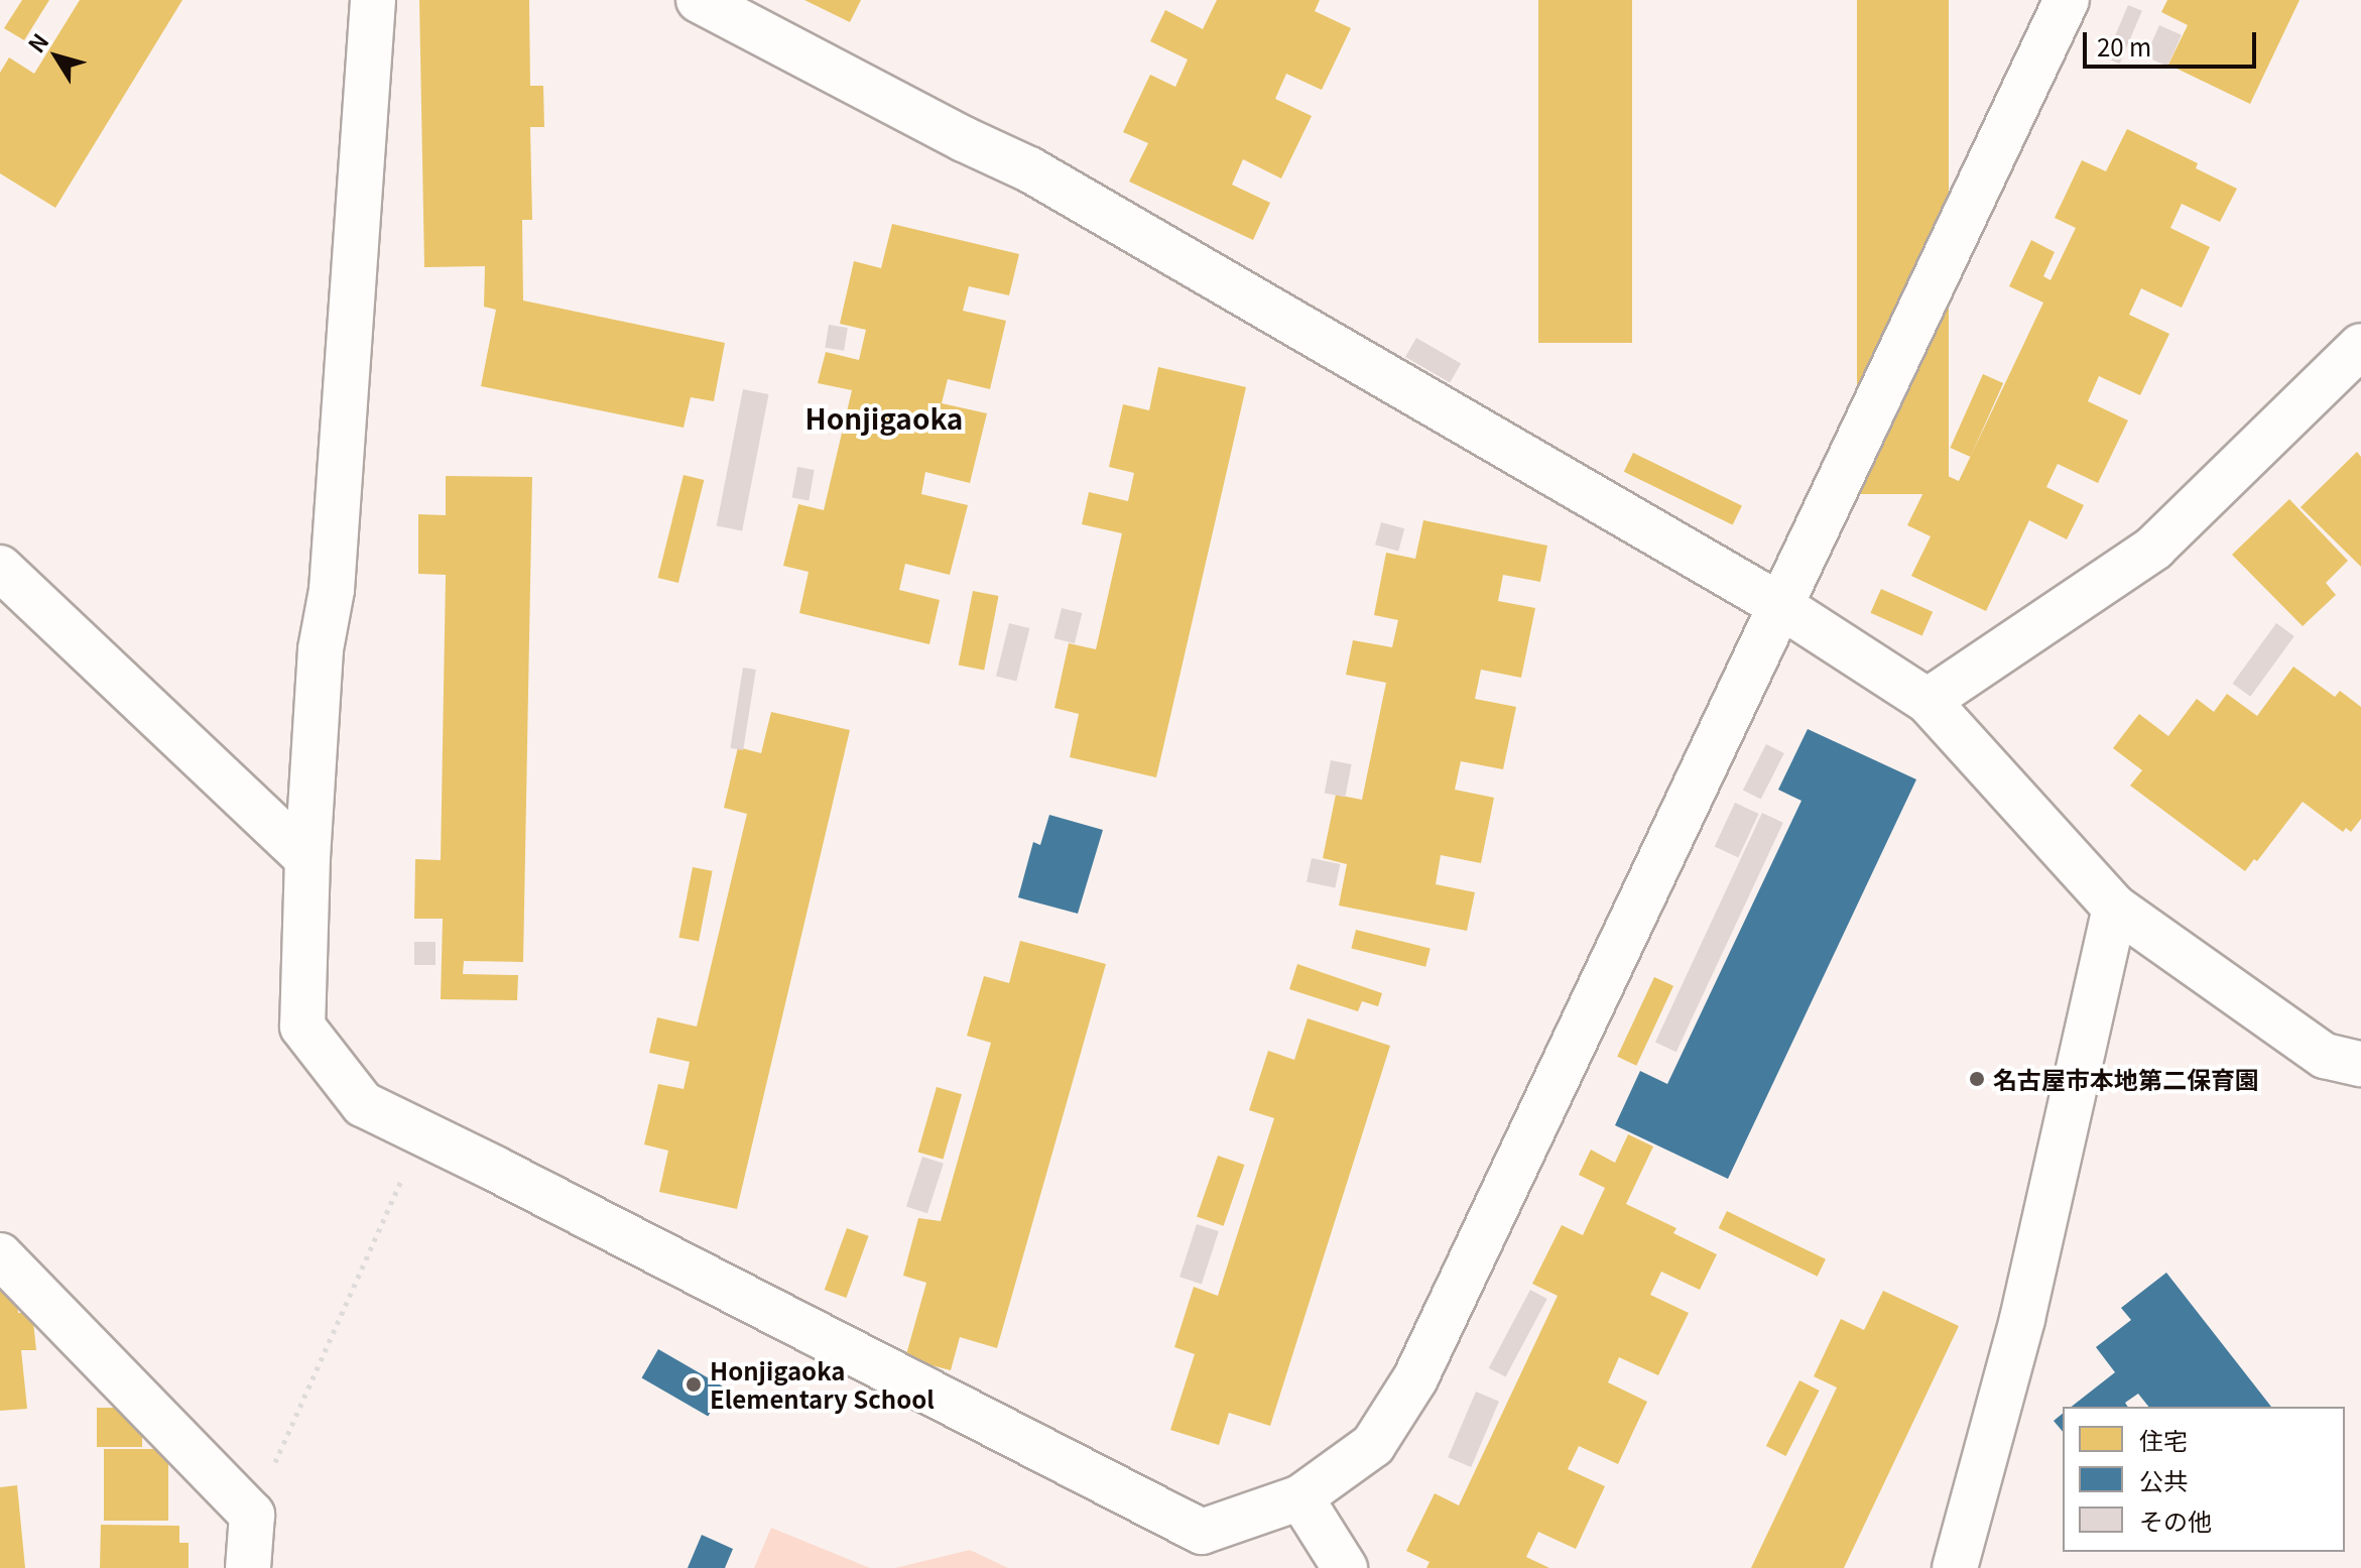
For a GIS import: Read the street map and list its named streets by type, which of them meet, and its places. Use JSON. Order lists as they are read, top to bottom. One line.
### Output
{"districts":["Honjigaoka"],"places":["名古屋市本地第二保育園","Honjigaoka Elementary School"],"legend":["住宅","公共","その他"],"scale_bar":"20 m","north":"top left"}
